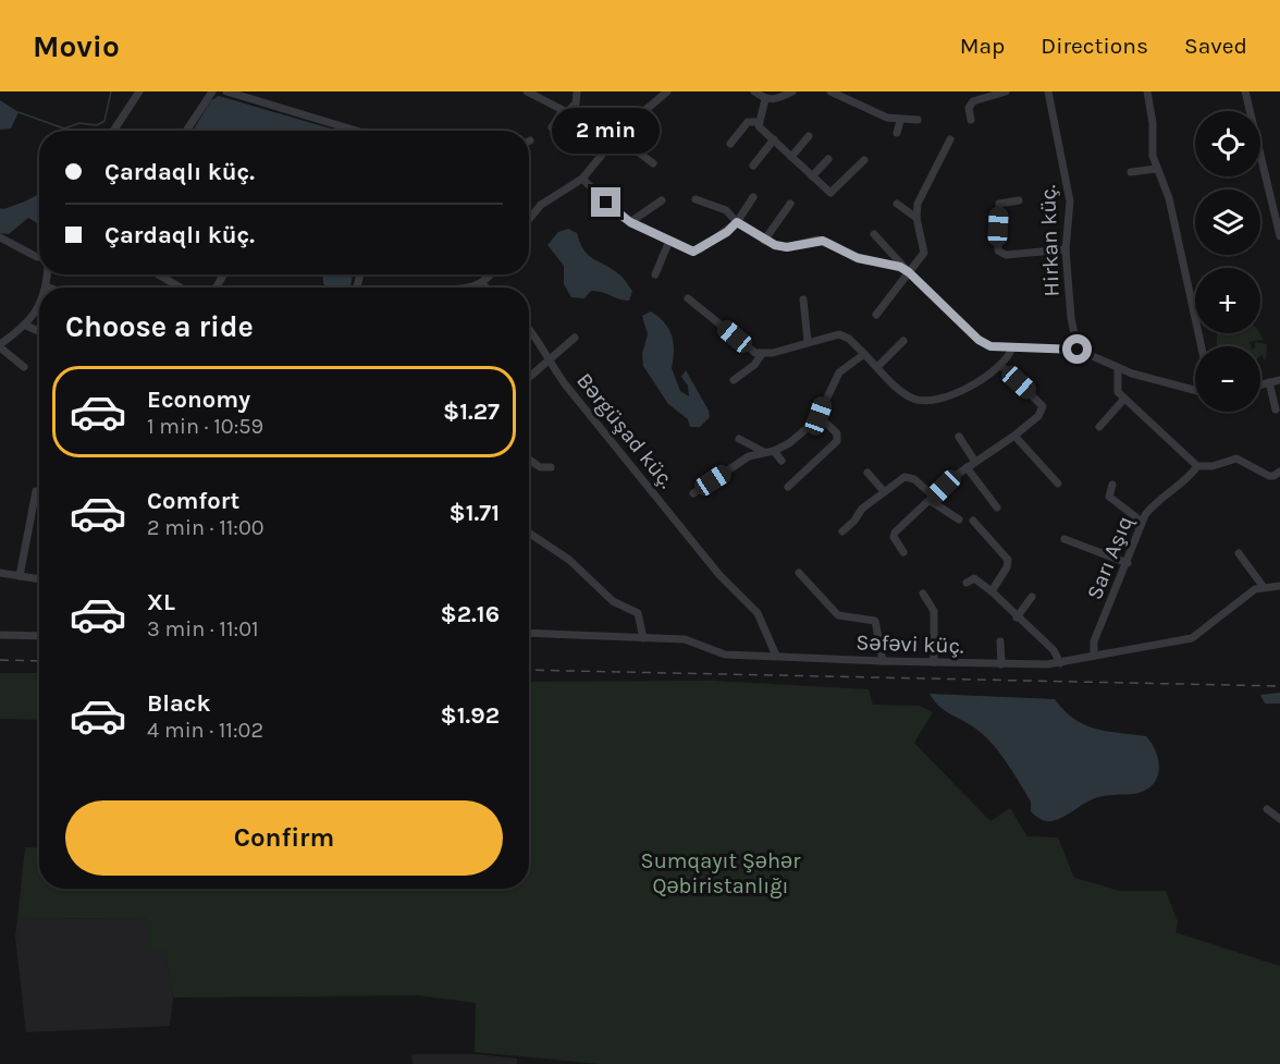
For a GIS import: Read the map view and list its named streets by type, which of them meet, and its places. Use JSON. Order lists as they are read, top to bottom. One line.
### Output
{"streets":{"street":["Hirkan küç.","Bərgüşad küç.","Sarı Aşıq","Səfəvi küç."]},"crossings":[["Bərgüşad küç.","Səfəvi küç."],["Sarı Aşıq","Səfəvi küç."]],"parks":["Sumqayıt Şəhər Qəbiristanlığı"],"page":{"header":"Movio","nav":["Map","Directions","Saved"],"bubble":"2 min","map_buttons":["+","−"],"banner":["Çardaqlı küç.","Çardaqlı küç."],"heading":"Choose a ride","list":[{"name":"Economy","note":"1 min · 10:59","value":"$1.27"},{"name":"Comfort","note":"2 min · 11:00","value":"$1.71"},{"name":"XL","note":"3 min · 11:01","value":"$2.16"},{"name":"Black","note":"4 min · 11:02","value":"$1.92"}],"buttons":"Confirm"}}
